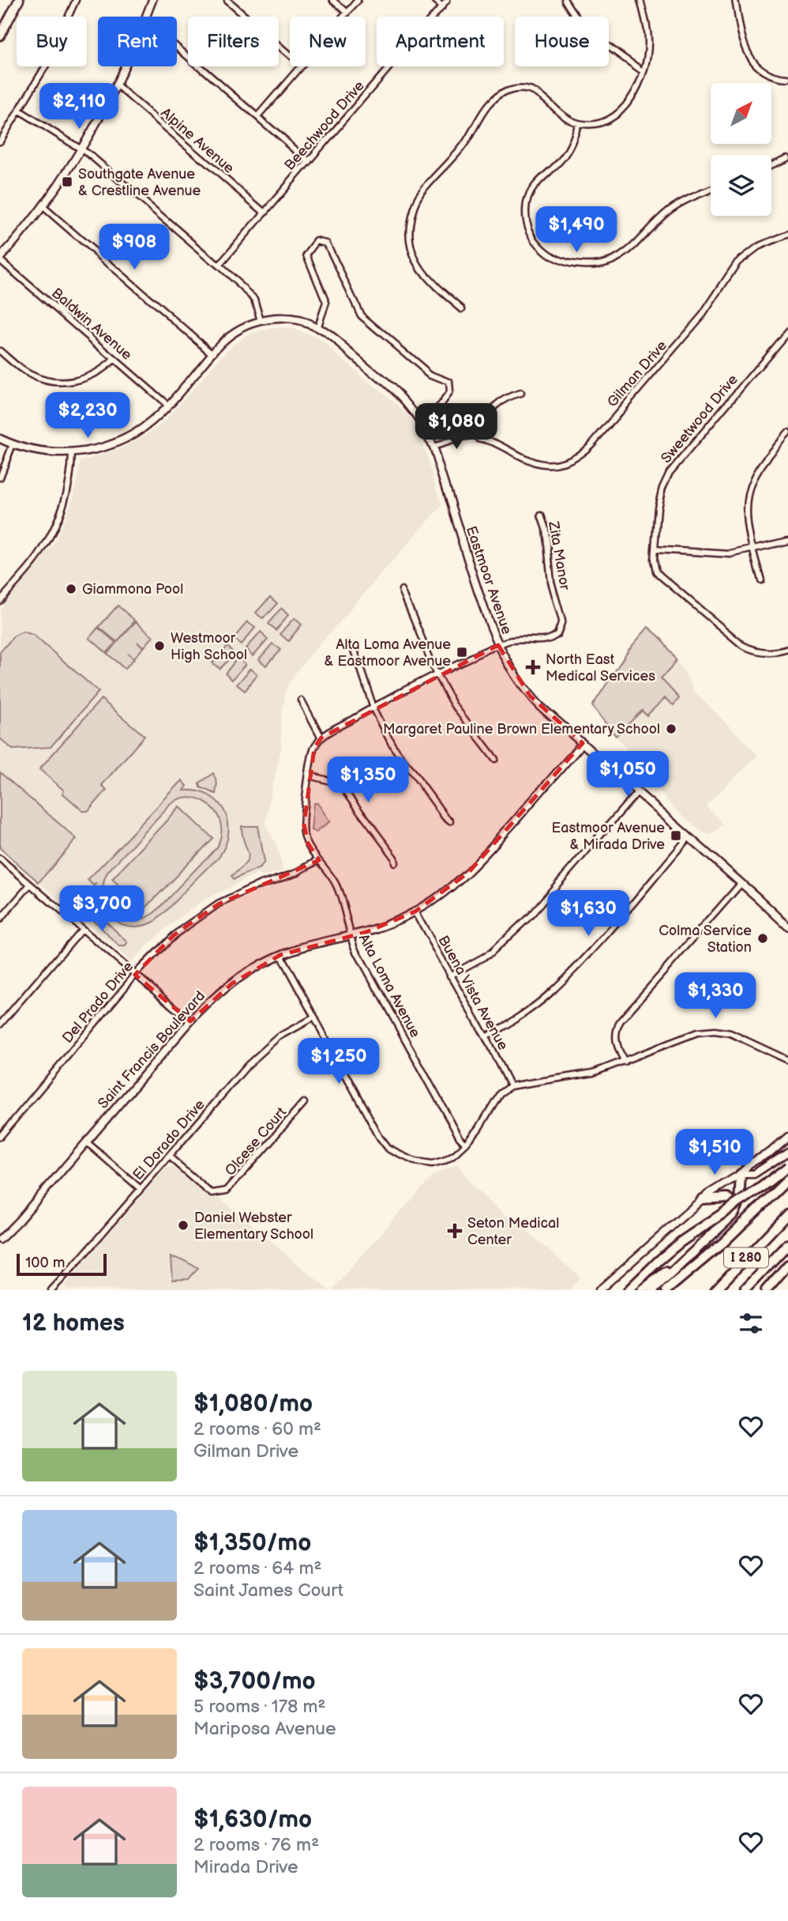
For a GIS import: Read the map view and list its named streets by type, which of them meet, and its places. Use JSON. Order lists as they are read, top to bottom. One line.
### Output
{"streets":{"highway":["I 280"],"street":["Beechwood Drive","Alpine Avenue","Baldwin Avenue","Gilman Drive","Sweetwood Drive","Zita Manor","Eastmoor Avenue","Alta Loma Avenue","Buena Vista Avenue","Del Prado Drive","Saint Francis Boulevard","El Dorado Drive","Olcese Court"]},"crossings":[["Beechwood Drive","Alpine Avenue"],["Baldwin Avenue","Eastmoor Avenue"],["Zita Manor","Eastmoor Avenue"],["Eastmoor Avenue","Saint Francis Boulevard"],["Alta Loma Avenue","Del Prado Drive"],["Alta Loma Avenue","Saint Francis Boulevard"],["Buena Vista Avenue","Saint Francis Boulevard"],["El Dorado Drive","Olcese Court"]],"places":{"transit":["Southgate Avenue & Crestline Avenue","Alta Loma Avenue & Eastmoor Avenue","Eastmoor Avenue & Mirada Drive"],"other":["Giammona Pool","Westmoor High School","Margaret Pauline Brown Elementary School","Colma Service Station","Daniel Webster Elementary School"],"health":["North East Medical Services","Seton Medical Center"]},"scale_bar":"100 m","north":"top right","page":{"chip":["Buy","Rent","Filters","New","Apartment","House"],"price":["$2,110","$1,490","$908","$2,230","$1,080","$1,050","$1,350","$3,700","$1,630","$1,330","$1,250","$1,510"],"scale":"100 m","heading":"12 homes","list":[{"name":"$1,080/mo","note":"2 rooms · 60 m² · Gilman Drive"},{"name":"$1,350/mo","note":"2 rooms · 64 m² · Saint James Court"},{"name":"$3,700/mo","note":"5 rooms · 178 m² · Mariposa Avenue"},{"name":"$1,630/mo","note":"2 rooms · 76 m² · Mirada Drive"}]}}
